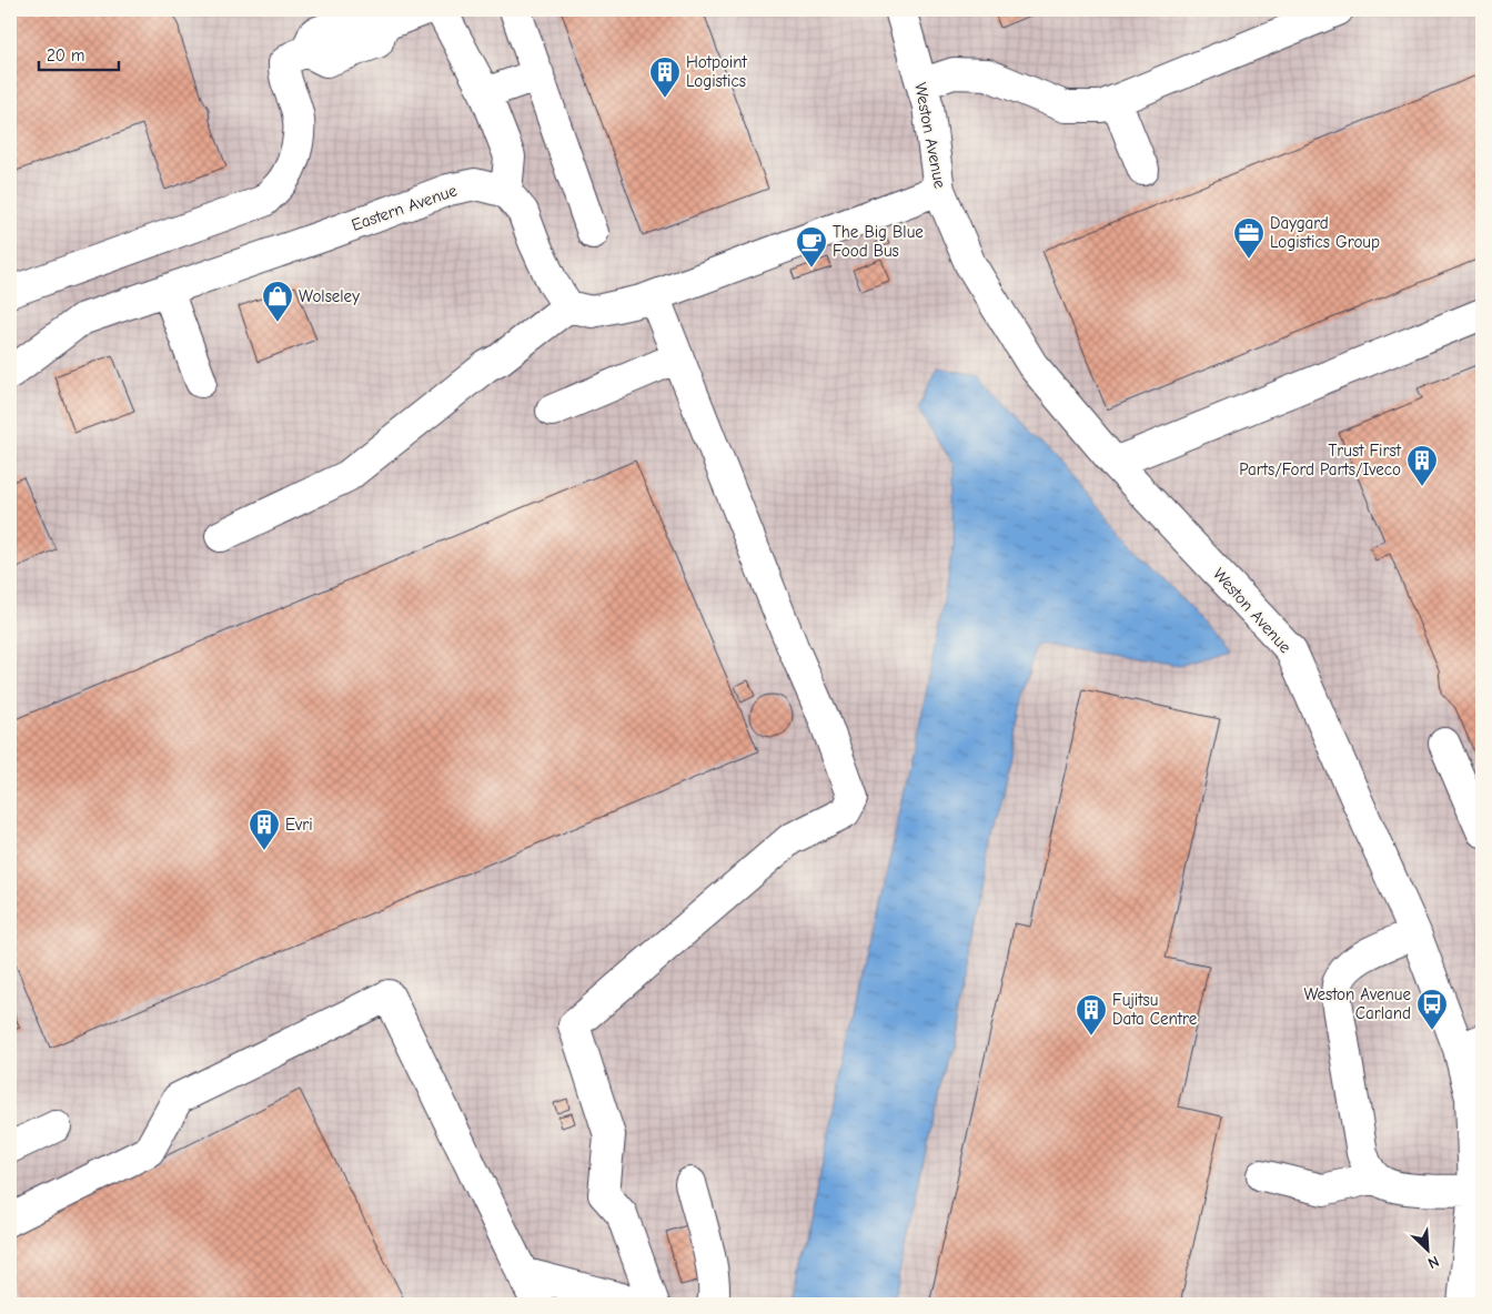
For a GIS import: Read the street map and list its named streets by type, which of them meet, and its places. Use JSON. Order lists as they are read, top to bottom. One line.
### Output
{"streets":{"street":["Weston Avenue","Eastern Avenue"]},"places":{"building":["Hotpoint Logistics","Trust First Parts/Ford Parts/Iveco","Evri","Fujitsu Data Centre"],"office":["Daygard Logistics Group"],"cafe":["The Big Blue Food Bus"],"shop":["Wolseley"],"bus stop":["Weston Avenue Carland"]},"scale_bar":"20 m","north":"bottom right"}
